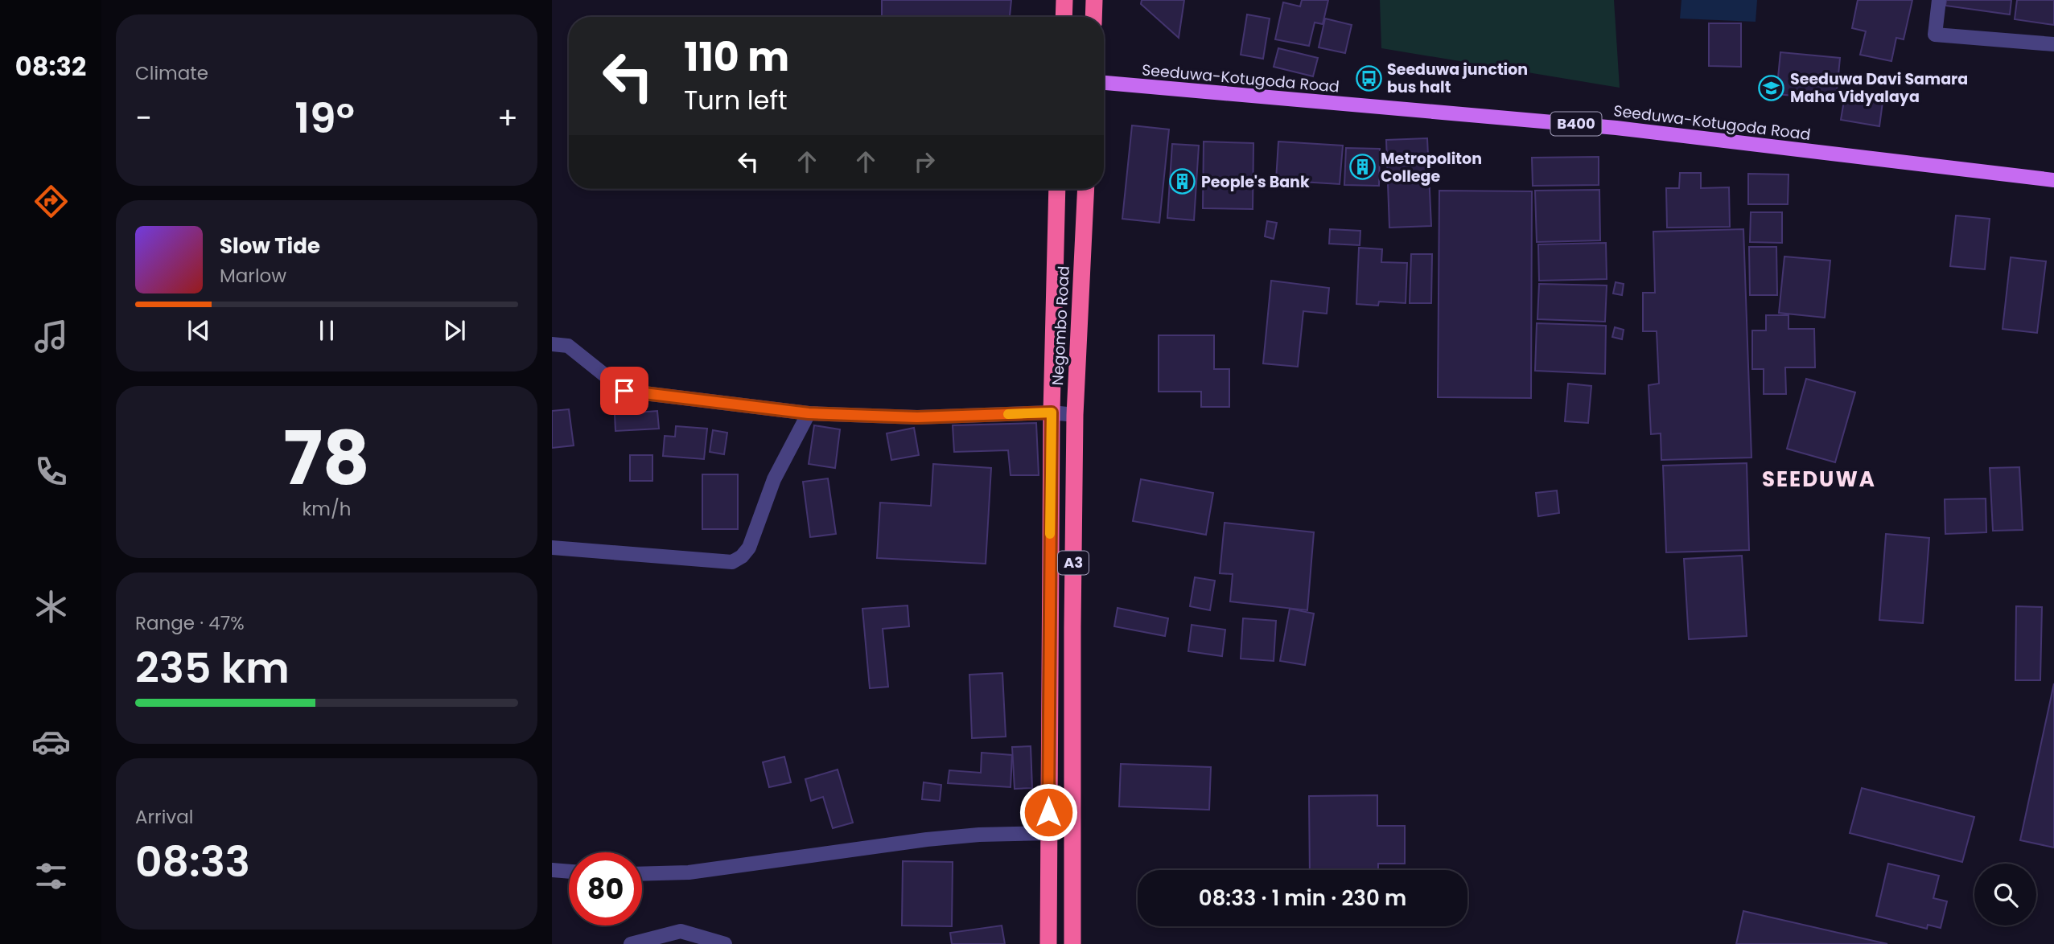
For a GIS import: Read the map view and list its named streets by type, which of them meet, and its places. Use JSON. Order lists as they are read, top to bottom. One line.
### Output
{"streets":{"highway":["Negombo Road","A3"],"main road":["Seeduwa-Kotugoda Road","B400"]},"districts":["SEEDUWA"],"places":{"bus stop":["Seeduwa junction bus halt"],"school or university":["Seeduwa Davi Samara Maha Vidyalaya"],"building":["Metropoliton College","People's Bank"]},"page":{"tabs":"08:32","tile":["Climate",["78","km/h"],["Range · 47%","235 km"],["Arrival","08:33"]],"turn":["110 m","Turn left"],"heat":["−","19°","+"],"song":["Slow Tide","Marlow"],"limit":"80","trip":"08:33 · 1 min · 230 m"}}
